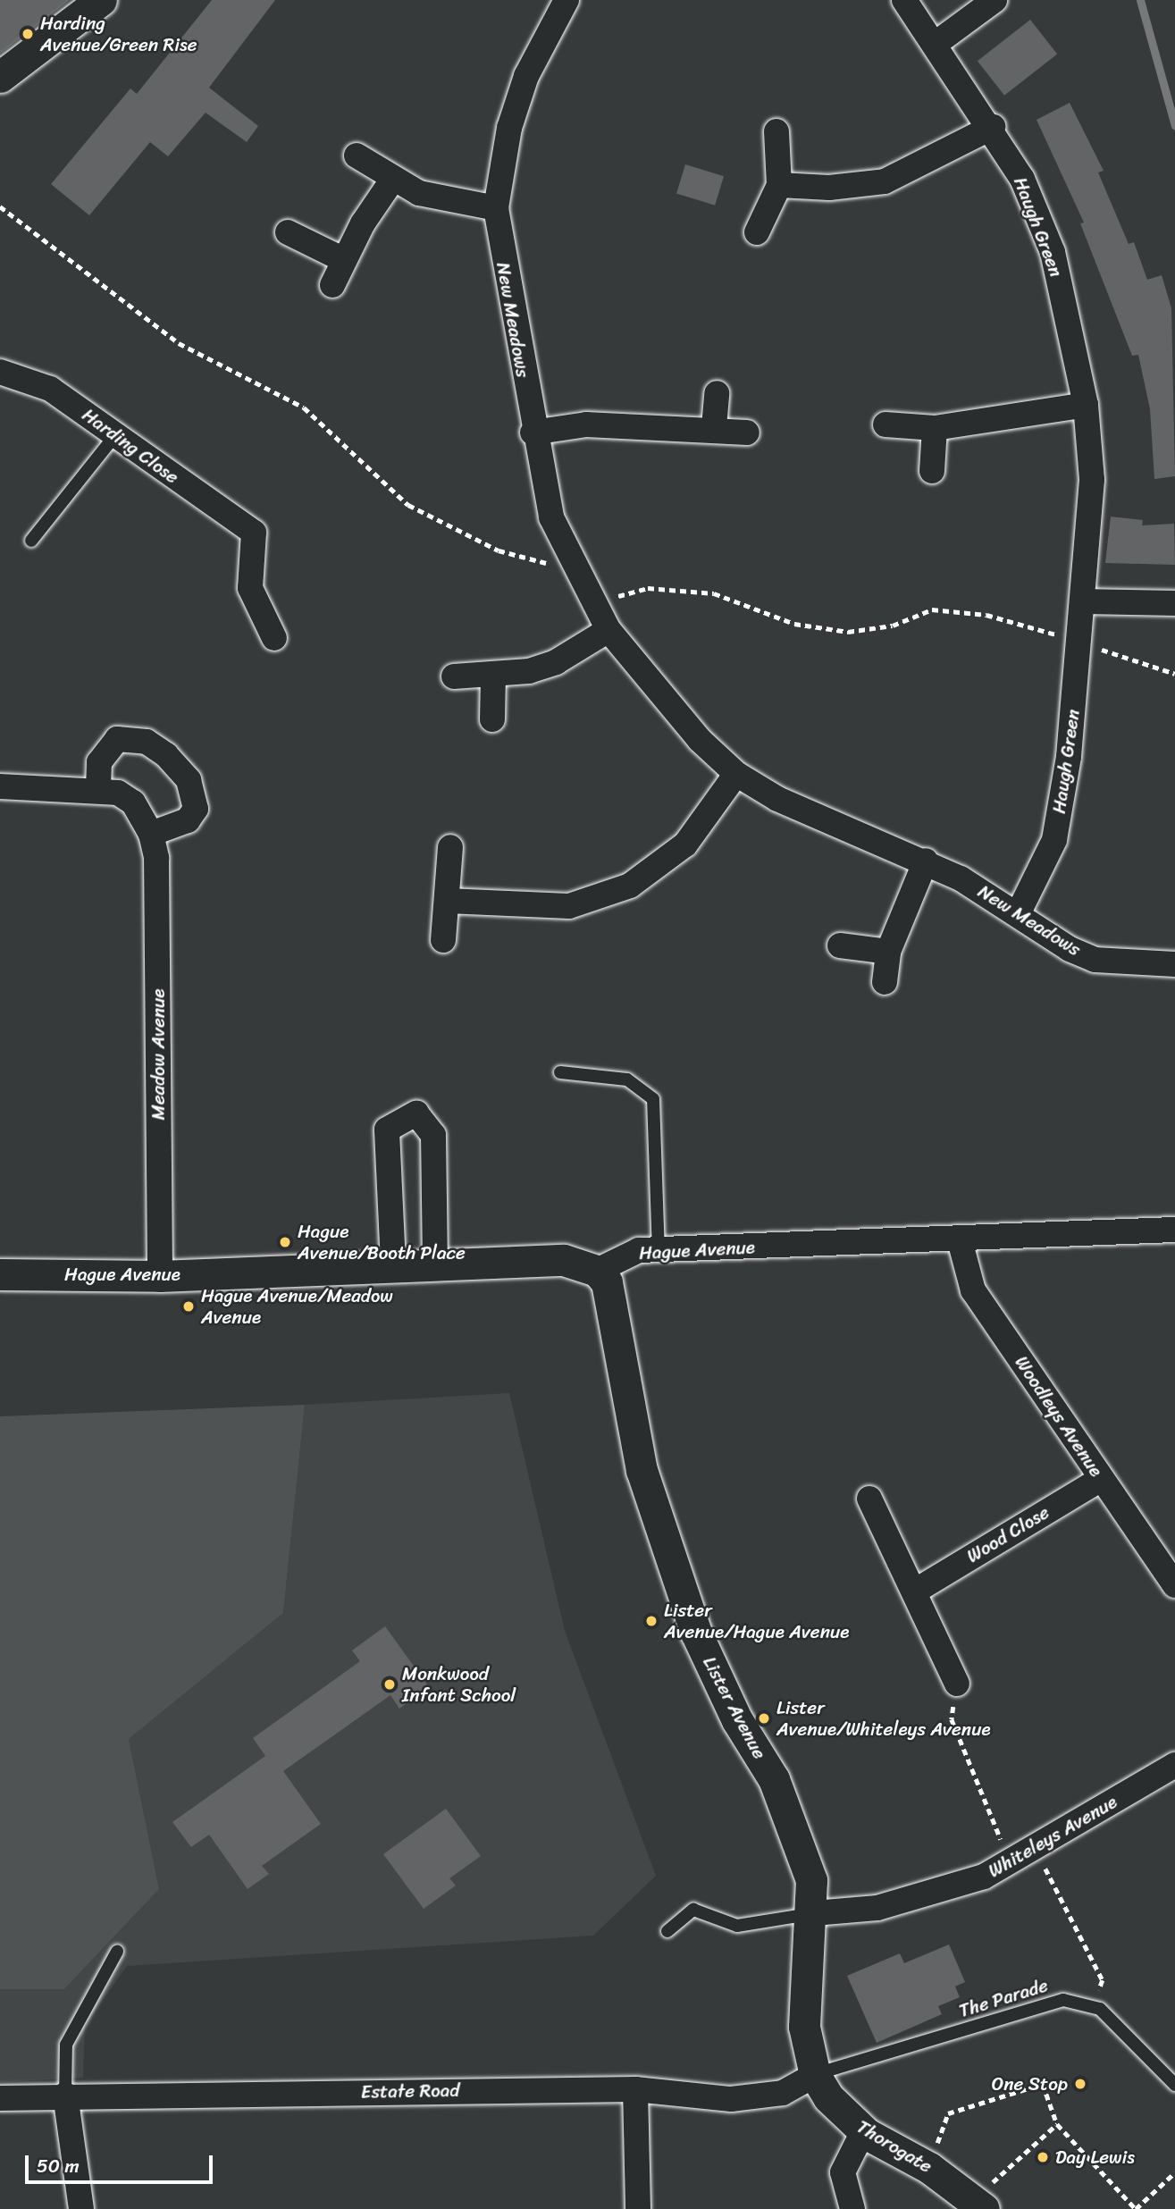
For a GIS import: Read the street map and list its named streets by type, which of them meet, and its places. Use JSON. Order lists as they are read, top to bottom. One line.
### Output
{"streets":{"street":["Haugh Green","New Meadows","Harding Close","Meadow Avenue","Hague Avenue","Woodleys Avenue","Wood Close","Lister Avenue","Whiteleys Avenue","Estate Road","Thorogate"],"lane":["The Parade"]},"crossings":[["Haugh Green","New Meadows"],["Meadow Avenue","Hague Avenue"],["Hague Avenue","Woodleys Avenue"],["Hague Avenue","Lister Avenue"],["Woodleys Avenue","Wood Close"],["Lister Avenue","Whiteleys Avenue"],["Lister Avenue","The Parade"],["Lister Avenue","Estate Road"],["Lister Avenue","Thorogate"],["The Parade","Estate Road"],["The Parade","Thorogate"],["Estate Road","Thorogate"]],"places":["Harding Avenue/Green Rise","Hague Avenue/Booth Place","Hague Avenue/Meadow Avenue","Lister Avenue/Hague Avenue","Monkwood Infant School","Lister Avenue/Whiteleys Avenue","One Stop","Day Lewis"],"scale_bar":"50 m"}
